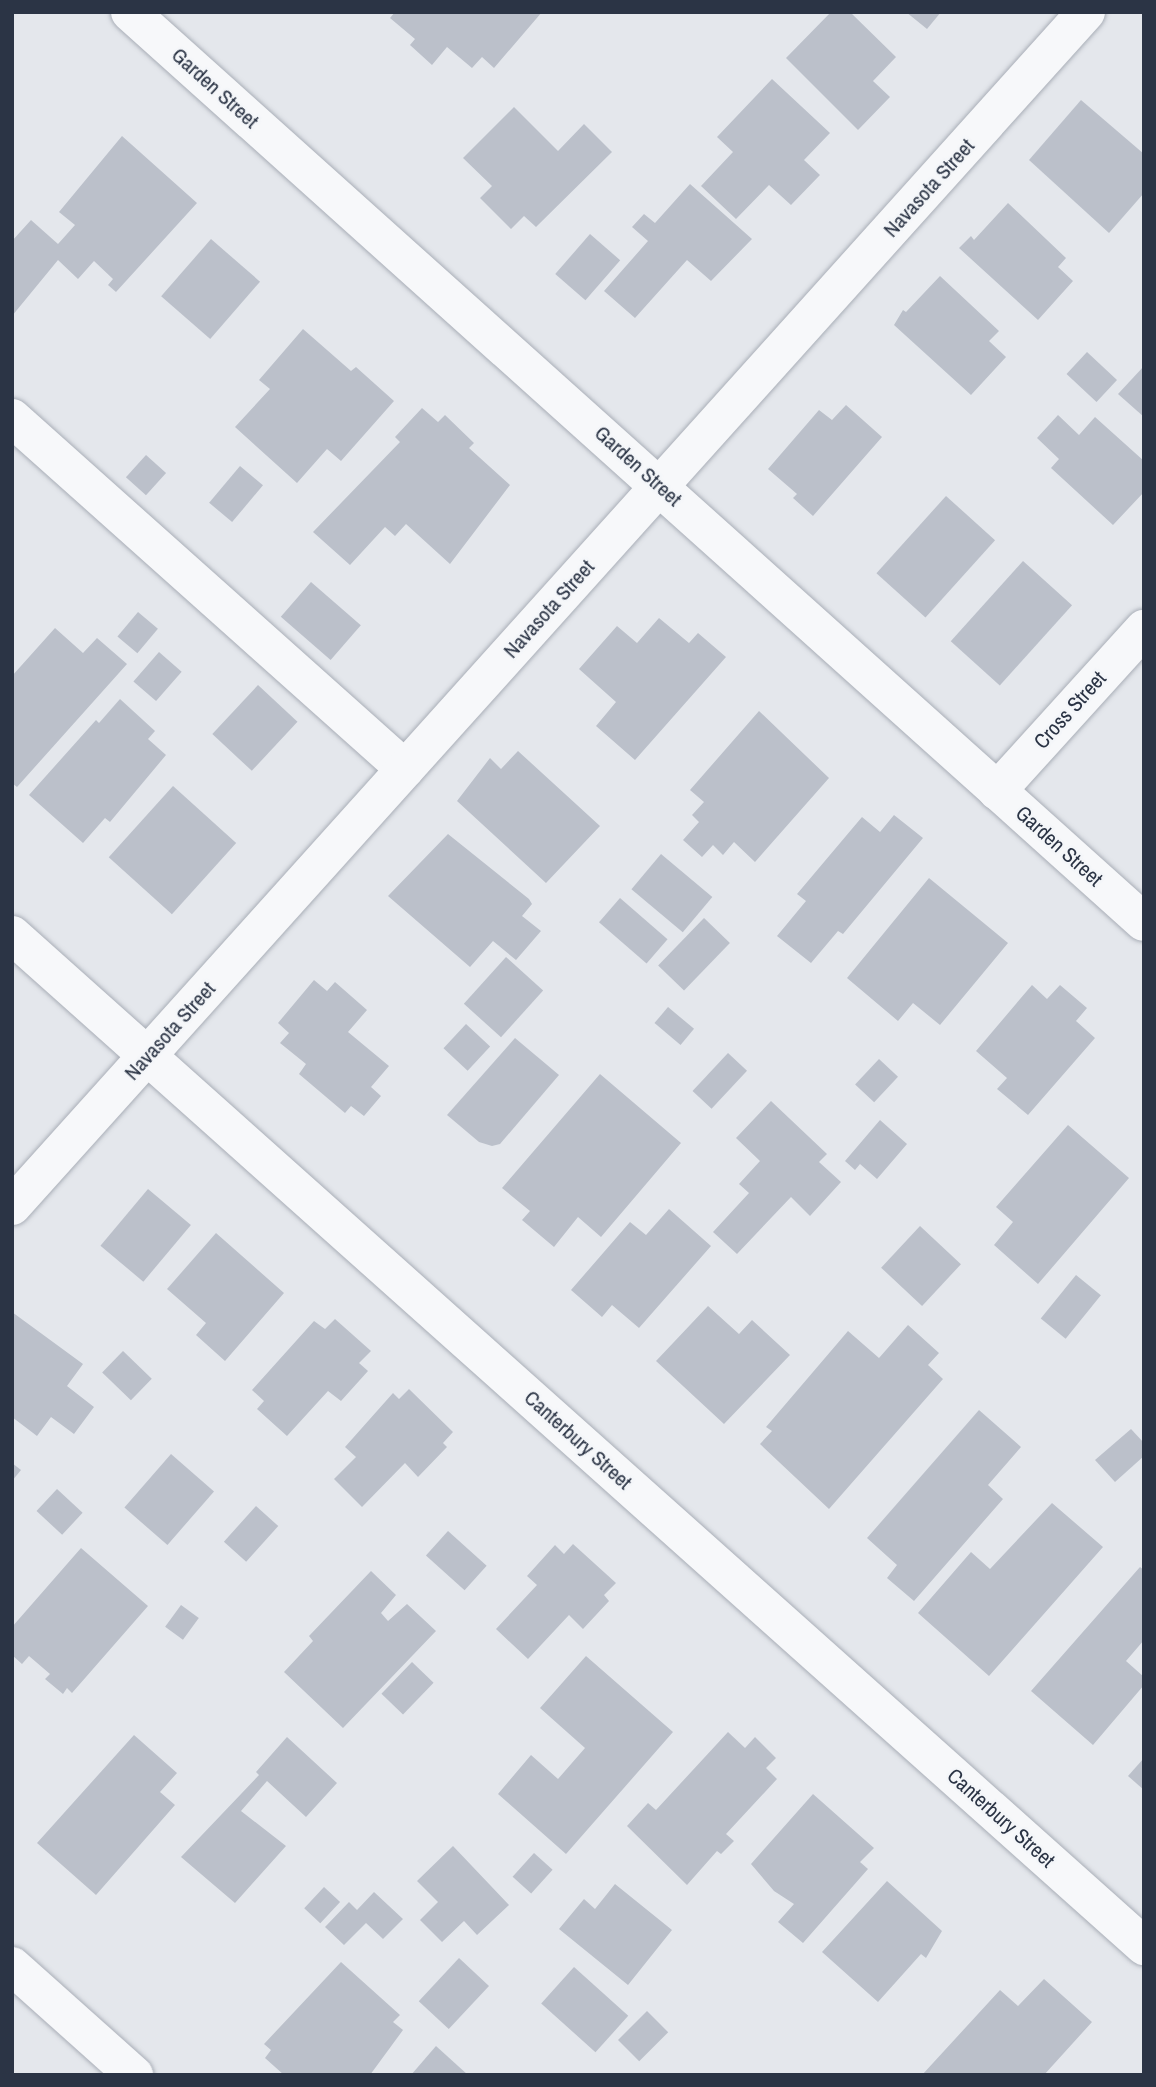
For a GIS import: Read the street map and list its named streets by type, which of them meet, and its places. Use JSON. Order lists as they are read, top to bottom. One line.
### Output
{"streets":{"street":["Garden Street","Navasota Street","Cross Street","Canterbury Street"]},"crossings":[["Garden Street","Navasota Street"],["Garden Street","Cross Street"],["Navasota Street","Canterbury Street"]]}
